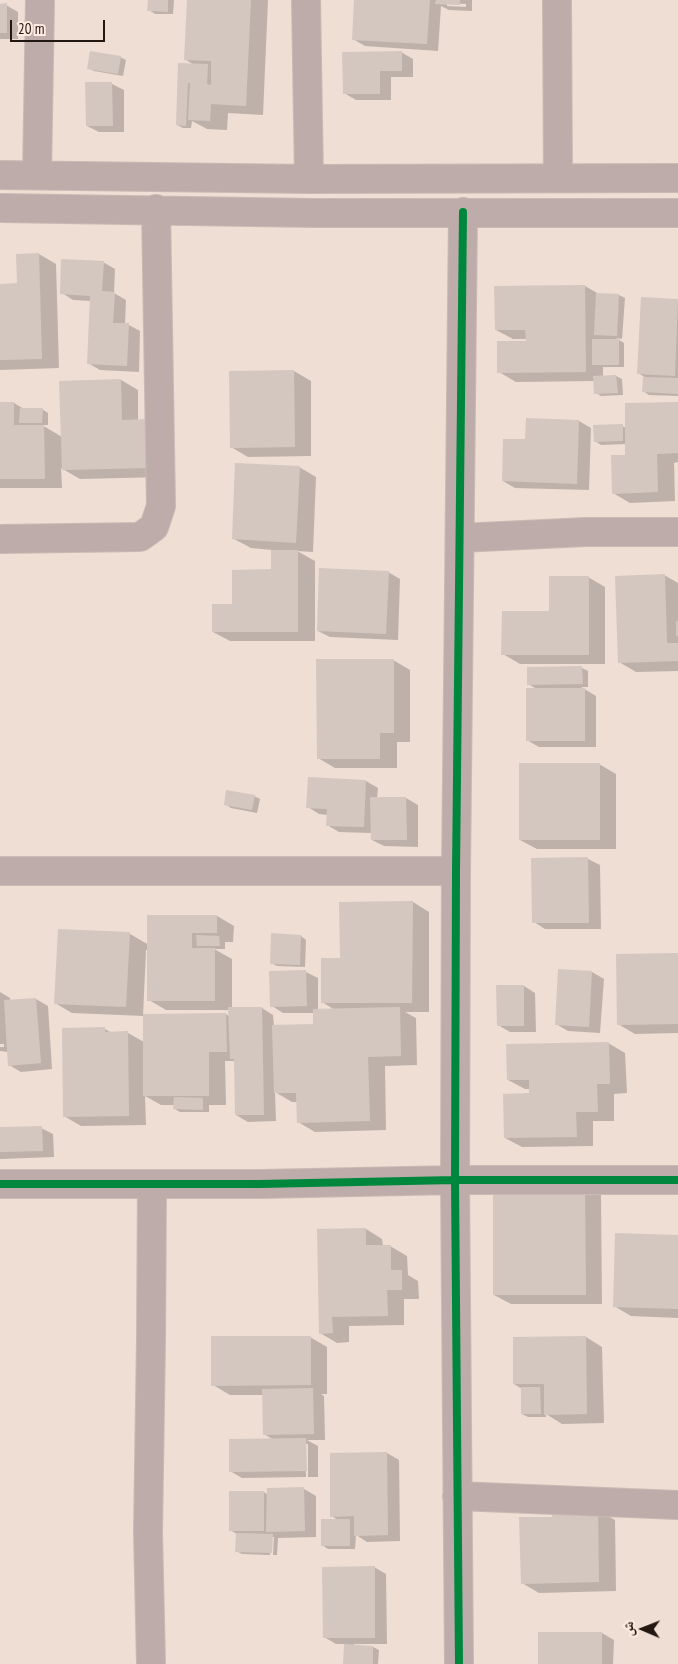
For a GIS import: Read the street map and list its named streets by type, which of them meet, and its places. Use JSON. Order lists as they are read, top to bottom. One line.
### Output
{"scale_bar":"20 m","north":"left"}
